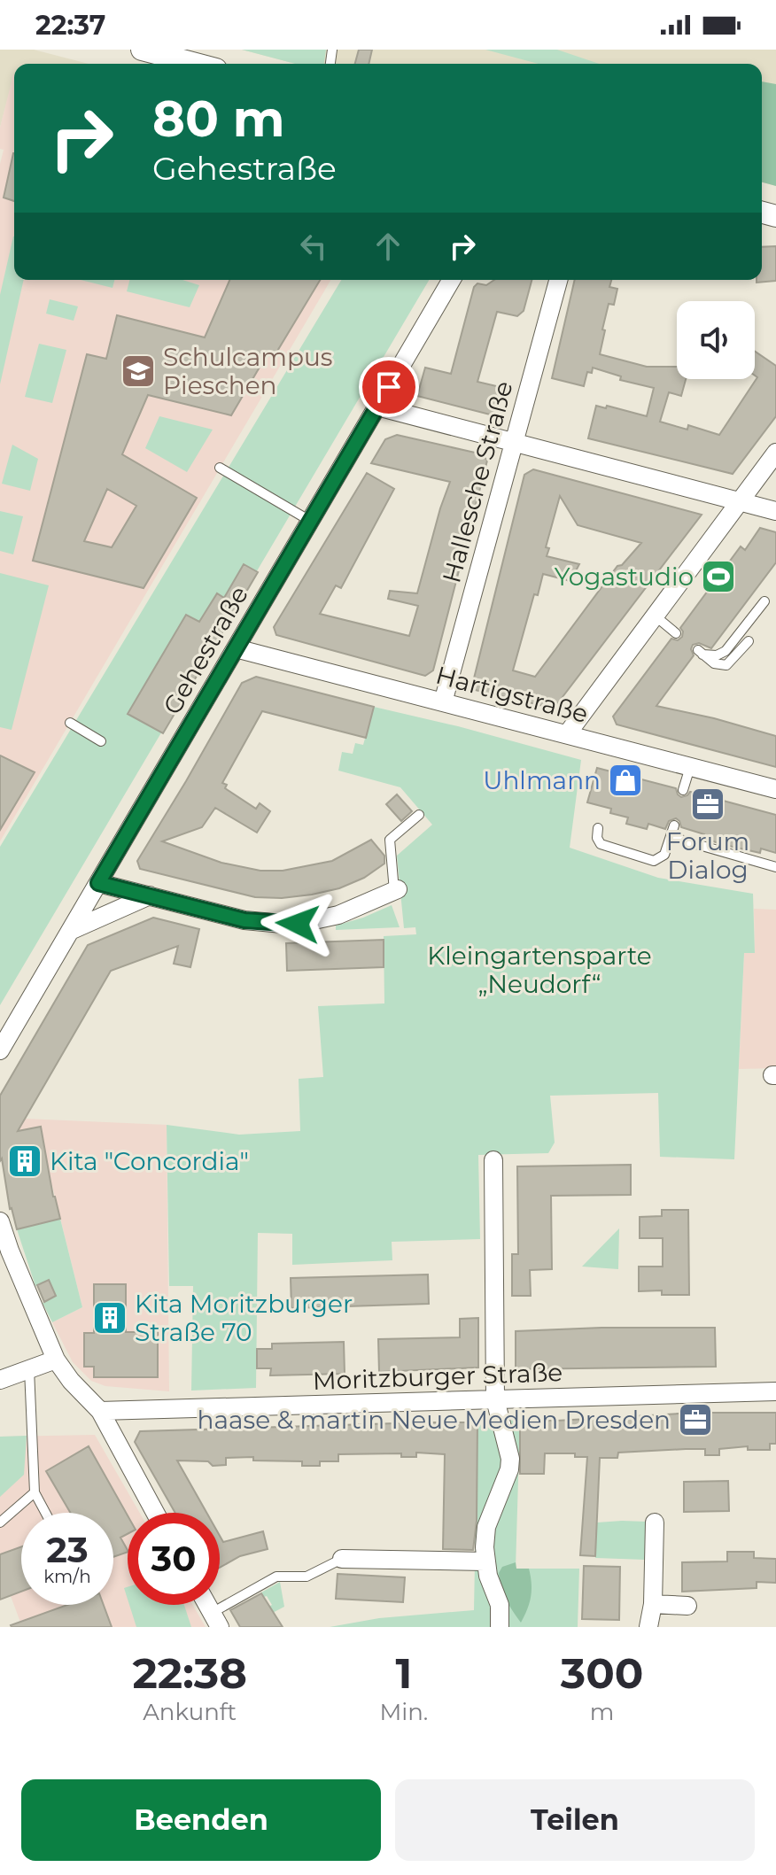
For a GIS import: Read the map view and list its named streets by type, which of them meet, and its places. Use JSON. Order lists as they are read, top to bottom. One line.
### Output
{"streets":{"street":["Hallesche Straße","Gehestraße","Hartigstraße","Moritzburger Straße"]},"crossings":[["Hallesche Straße","Hartigstraße"],["Gehestraße","Hartigstraße"]],"parks":["Kleingartensparte „Neudorf“"],"places":{"school or university":["Schulcampus Pieschen"],"sports":["Yogastudio"],"shop":["Uhlmann"],"office":["Forum Dialog","haase & martin Neue Medien Dresden"],"building":["Kita \"Concordia\"","Kita Moritzburger Straße 70"]},"page":{"status":"22:37","turn":["80 m","Gehestraße"],"speed":"23 km/h","limit":"30","eta":["22:38","Ankunft","1","Min.","300","m"],"buttons":["Beenden","Teilen"]}}
